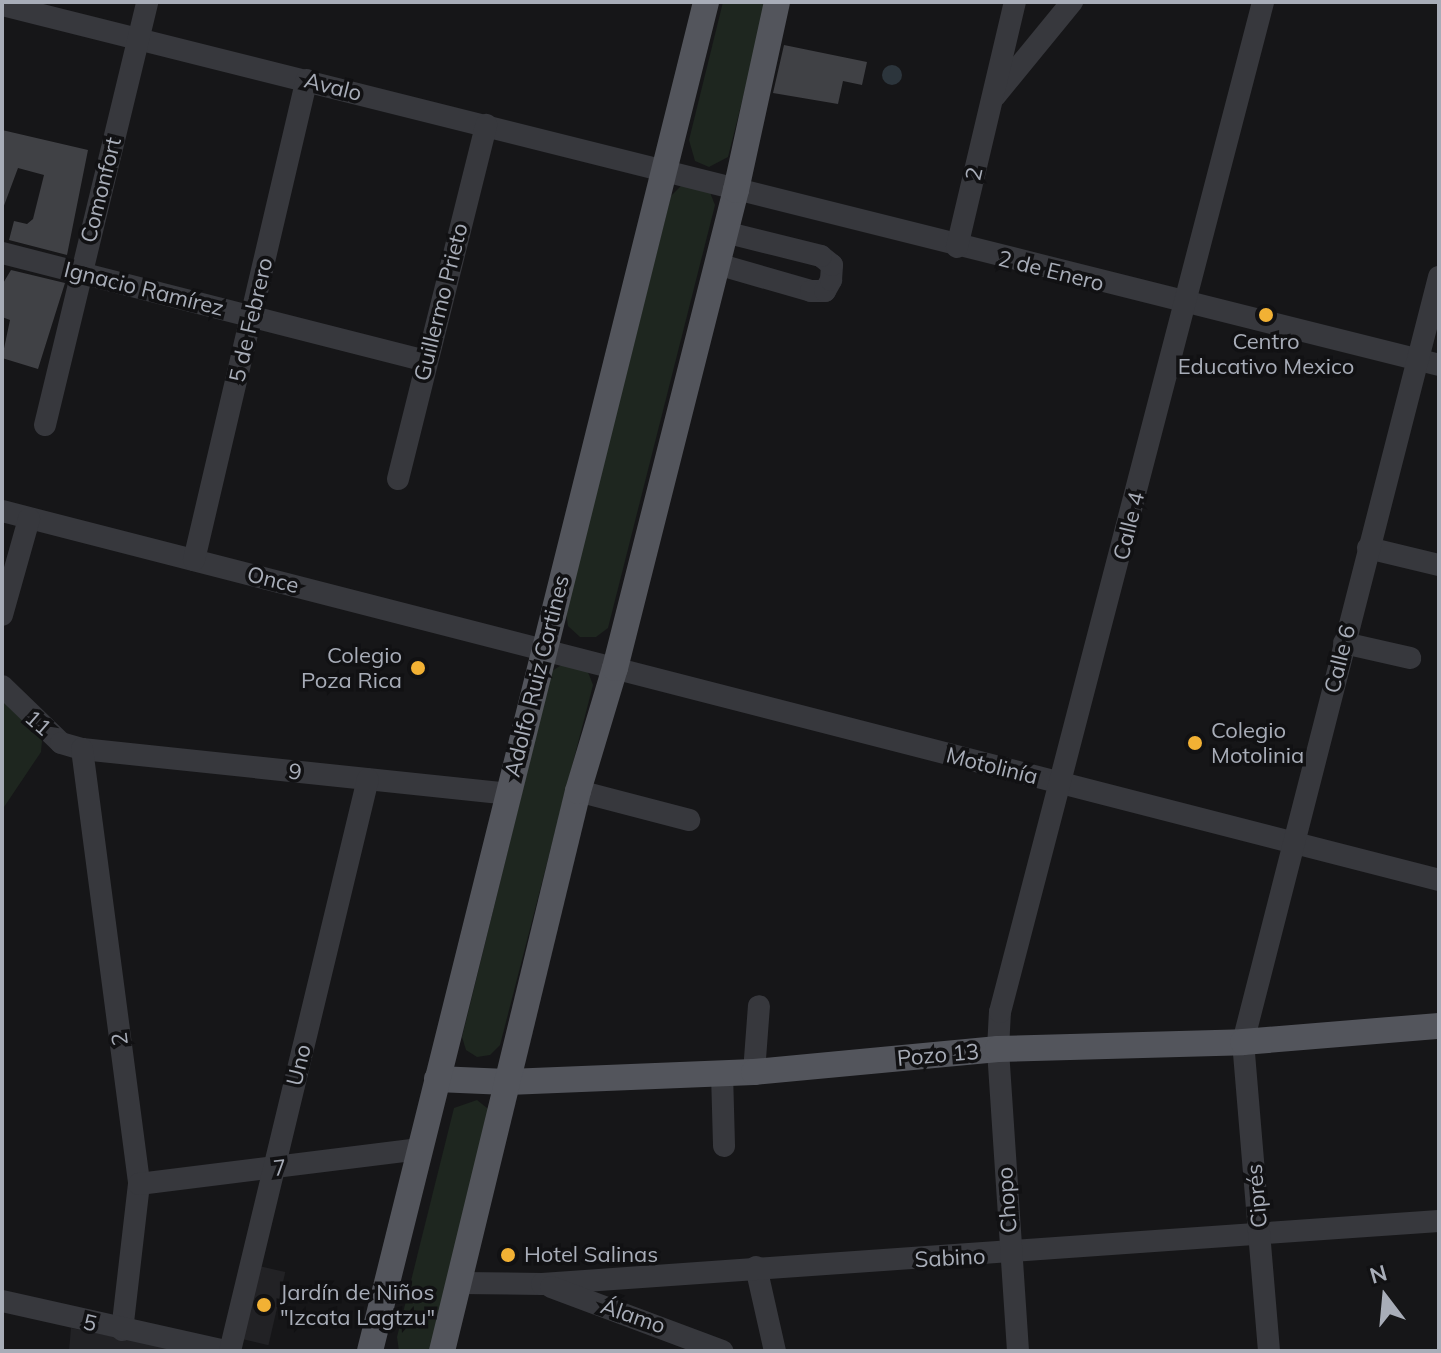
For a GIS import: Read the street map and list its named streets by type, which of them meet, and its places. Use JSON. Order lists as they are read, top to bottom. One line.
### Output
{"streets":{"main road":["Adolfo Ruiz Cortines","Pozo 13"],"street":["Avalo","2","Comonfort","2 de Enero","Ignacio Ramírez","Guillermo Prieto","5 de Febrero","Calle 4","Once","Calle 6","11","Motolinía","9","Uno","7","Ciprés","Chopo","Sabino","Álamo","5"]},"crossings":[["Avalo","Comonfort"],["Avalo","2 de Enero"],["Avalo","Guillermo Prieto"],["Avalo","5 de Febrero"],["Avalo","Adolfo Ruiz Cortines"],["2","2 de Enero"],["2","11"],["2","9"],["2","7"],["2","5"],["Comonfort","Ignacio Ramírez"],["2 de Enero","Calle 4"],["2 de Enero","Calle 6"],["2 de Enero","Adolfo Ruiz Cortines"],["Ignacio Ramírez","Guillermo Prieto"],["Ignacio Ramírez","5 de Febrero"],["5 de Febrero","Once"],["Calle 4","Motolinía"],["Calle 4","Pozo 13"],["Calle 4","Chopo"],["Once","Adolfo Ruiz Cortines"],["Once","Motolinía"],["Calle 6","Motolinía"],["Calle 6","Pozo 13"],["Calle 6","Ciprés"],["Adolfo Ruiz Cortines","Motolinía"],["Adolfo Ruiz Cortines","9"],["Adolfo Ruiz Cortines","Pozo 13"],["Adolfo Ruiz Cortines","7"],["11","9"],["9","Uno"],["Pozo 13","Ciprés"],["Pozo 13","Chopo"],["Uno","7"],["Uno","5"],["Ciprés","Sabino"],["Chopo","Sabino"],["Sabino","Álamo"]],"places":["Centro Educativo Mexico","Colegio Poza Rica","Colegio Motolinia","Hotel Salinas","Jardín de Niños \"Izcata Lagtzu\""],"north":"top"}
